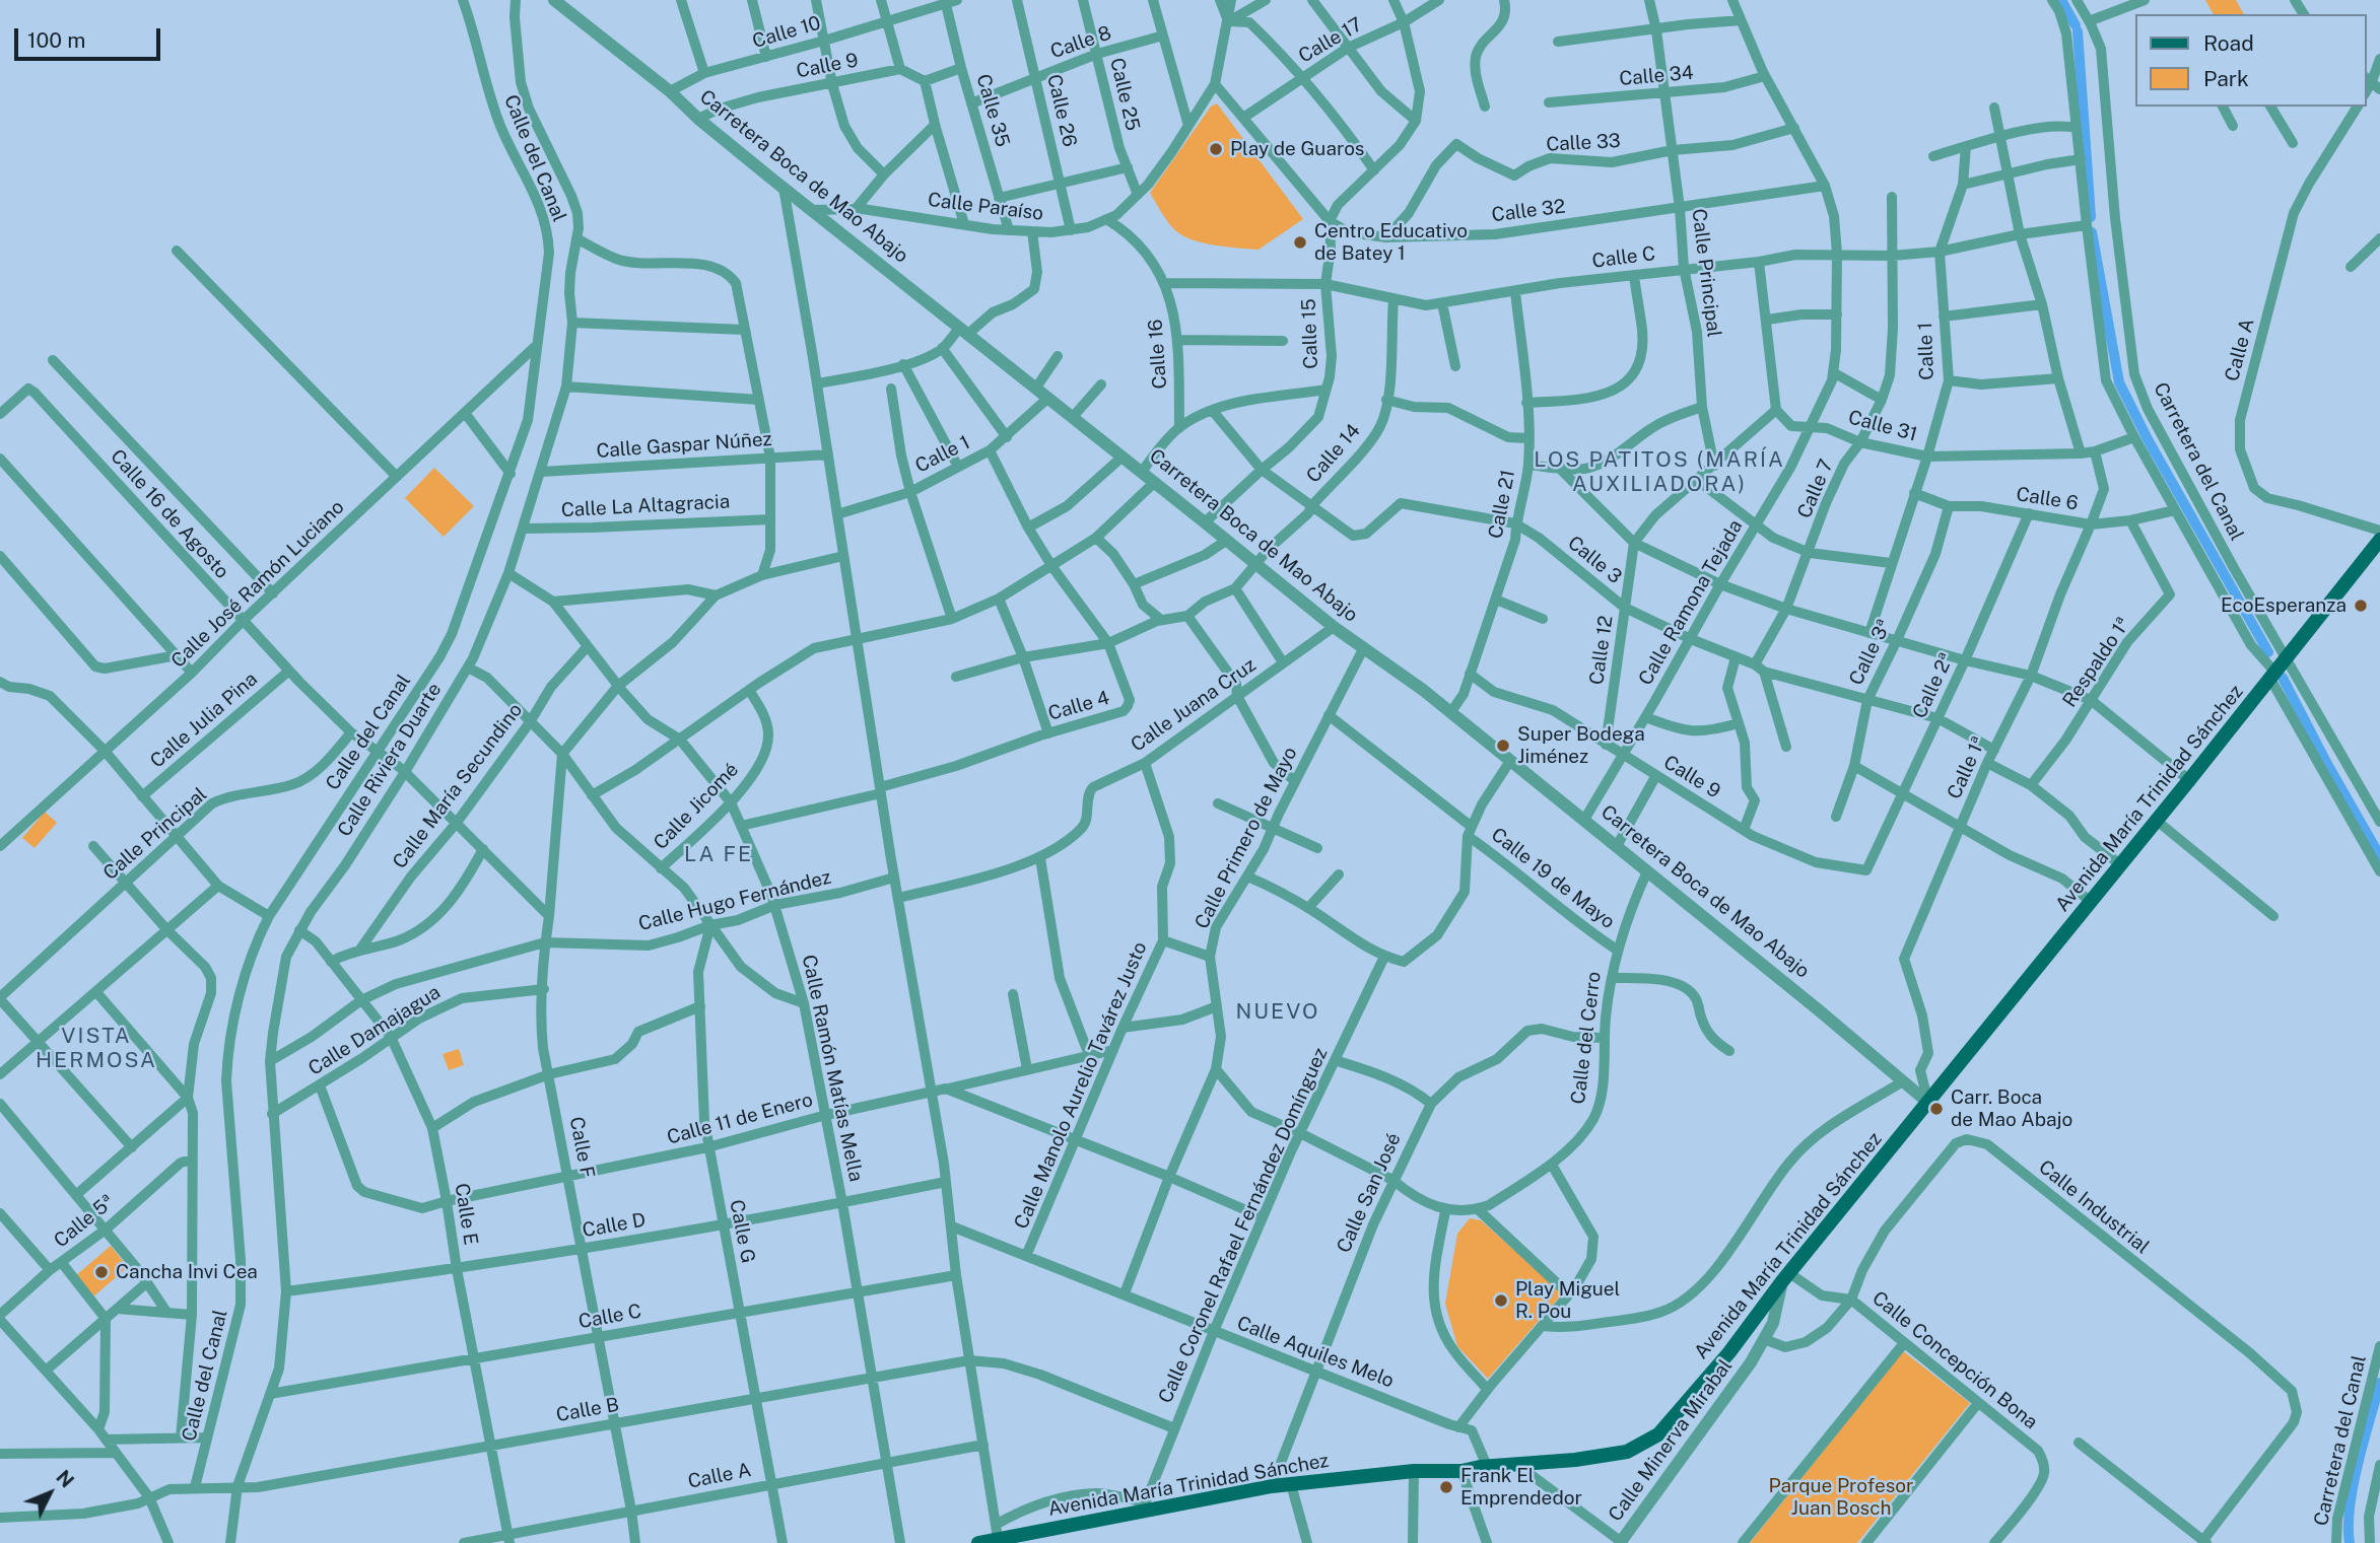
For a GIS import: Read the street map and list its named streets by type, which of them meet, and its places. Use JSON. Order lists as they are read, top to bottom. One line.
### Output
{"streets":{"main road":["Avenida María Trinidad Sánchez"],"street":["Calle 10","Calle 17","Calle 8","Calle 9","Calle 34","Calle 25","Calle 35","Calle 26","Calle 33","Calle del Canal","Carretera Boca de Mao Abajo","Calle Paraíso","Calle 32","Calle C","Calle Principal","Calle 15","Calle A","Calle 1","Calle 16","Calle 31","Calle Gaspar Núñez","Calle 14","Carretera del Canal","Calle 7","Calle 6","Calle 21","Calle La Altagracia","Calle 16 de Agosto","Calle 3","Calle José Ramón Luciano","Calle Ramona Tejada","Calle 12","Calle 3ª","Respaldo 1ª","Calle 2ª","Calle Juana Cruz","Calle 4","Calle Julia Pina","Calle Riviera Duarte","Calle 1ª","Calle María Secundino","Calle Jicomé","Calle Primero de Mayo","Calle 19 de Mayo","Calle Hugo Fernández","Calle Damajagua","Calle del Cerro","Calle Ramón Matías Mella","Calle Manolo Aurelio Tavárez Justo","Calle 11 de Enero","Calle F","Calle San José","Calle Industrial","Calle E","Calle 5ª","Calle D","Calle Coronel Rafael Fernández Domínguez","Calle G","Calle Aquiles Melo","Calle Concepción Bona","Calle B","Calle Minerva Mirabal"]},"crossings":[["Calle 10","Calle 35"],["Calle 10","Carretera Boca de Mao Abajo"],["Calle 17","Calle 32"],["Calle 8","Calle 25"],["Calle 8","Calle 35"],["Calle 8","Calle 26"],["Calle 9","Carretera Boca de Mao Abajo"],["Calle 9","Calle 21"],["Calle 9","Calle Ramona Tejada"],["Calle 9","Calle 12"],["Calle 9","Calle 2ª"],["Calle 34","Calle Principal"],["Calle 34","Calle Ramona Tejada"],["Calle 25","Calle Paraíso"],["Calle 35","Calle Paraíso"],["Calle 26","Calle Paraíso"],["Calle 33","Calle 32"],["Calle 33","Calle Principal"],["Calle 33","Calle Ramona Tejada"],["Calle del Canal","Calle 16 de Agosto"],["Calle del Canal","Calle José Ramón Luciano"],["Calle del Canal","Calle B"],["Carretera Boca de Mao Abajo","Calle Paraíso"],["Carretera Boca de Mao Abajo","Calle 15"],["Carretera Boca de Mao Abajo","Calle 1"],["Carretera Boca de Mao Abajo","Calle 14"],["Carretera Boca de Mao Abajo","Calle 21"],["Carretera Boca de Mao Abajo","Calle Ramona Tejada"],["Carretera Boca de Mao Abajo","Calle Juana Cruz"],["Carretera Boca de Mao Abajo","Calle 1ª"],["Carretera Boca de Mao Abajo","Avenida María Trinidad Sánchez"],["Carretera Boca de Mao Abajo","Calle Primero de Mayo"],["Carretera Boca de Mao Abajo","Calle del Cerro"],["Calle Paraíso","Calle 32"],["Calle Paraíso","Calle 16"],["Calle 32","Calle Principal"],["Calle 32","Calle 15"],["Calle 32","Calle Ramona Tejada"],["Calle C","Calle Principal"],["Calle C","Calle 15"],["Calle C","Calle 1"],["Calle C","Calle 16"],["Calle C","Calle 14"],["Calle C","Carretera del Canal"],["Calle C","Calle 7"],["Calle C","Calle 21"],["Calle C","Calle Ramona Tejada"],["Calle C","Calle Riviera Duarte"],["Calle C","Calle Ramón Matías Mella"],["Calle C","Calle F"],["Calle C","Calle E"],["Calle C","Calle G"],["Calle Principal","Calle 16 de Agosto"],["Calle 15","Calle 3"],["Calle A","Calle Ramón Matías Mella"],["Calle A","Calle F"],["Calle A","Calle E"],["Calle A","Calle G"],["Calle 1","Calle 31"],["Calle 1","Calle 6"],["Calle 1","Calle 4"],["Calle 31","Carretera del Canal"],["Calle 31","Calle 7"],["Calle 31","Calle Ramona Tejada"],["Calle 31","Calle 1ª"],["Calle Gaspar Núñez","Calle Riviera Duarte"],["Calle 14","Calle 3"],["Carretera del Canal","Calle 6"],["Carretera del Canal","Avenida María Trinidad Sánchez"],["Calle 7","Calle 3"],["Calle 6","Calle 3ª"],["Calle 6","Respaldo 1ª"],["Calle 6","Calle 2ª"],["Calle 6","Calle 1ª"],["Calle 21","Calle 3"],["Calle La Altagracia","Calle Riviera Duarte"],["Calle 16 de Agosto","Calle José Ramón Luciano"],["Calle 16 de Agosto","Calle Julia Pina"],["Calle 16 de Agosto","Calle Riviera Duarte"],["Calle 16 de Agosto","Calle María Secundino"],["Calle 16 de Agosto","Calle F"],["Calle 3","Calle Ramona Tejada"],["Calle 3","Calle 12"],["Calle 3","Calle 3ª"],["Calle 3","Calle 2ª"],["Calle 3","Calle 1ª"],["Calle Juana Cruz","Calle Manolo Aurelio Tavárez Justo"],["Calle 4","Calle Ramón Matías Mella"],["Calle Riviera Duarte","Calle Hugo Fernández"],["Calle Riviera Duarte","Calle Damajagua"],["Calle Riviera Duarte","Calle Ramón Matías Mella"],["Calle Riviera Duarte","Calle E"],["Calle Riviera Duarte","Calle D"],["Calle Riviera Duarte","Calle B"],["Calle 1ª","Avenida María Trinidad Sánchez"],["Calle María Secundino","Calle Ramón Matías Mella"],["Avenida María Trinidad Sánchez","Calle San José"],["Avenida María Trinidad Sánchez","Calle Coronel Rafael Fernández Domínguez"],["Avenida María Trinidad Sánchez","Calle Aquiles Melo"],["Avenida María Trinidad Sánchez","Calle Concepción Bona"],["Avenida María Trinidad Sánchez","Calle Minerva Mirabal"],["Calle Jicomé","Calle Ramón Matías Mella"],["Calle Primero de Mayo","Calle 19 de Mayo"],["Calle Primero de Mayo","Calle Aquiles Melo"],["Calle 19 de Mayo","Calle del Cerro"],["Calle Hugo Fernández","Calle Ramón Matías Mella"],["Calle Hugo Fernández","Calle F"],["Calle Hugo Fernández","Calle E"],["Calle Hugo Fernández","Calle G"],["Calle Damajagua","Calle 11 de Enero"],["Calle Damajagua","Calle F"],["Calle Damajagua","Calle E"],["Calle del Cerro","Calle San José"],["Calle Ramón Matías Mella","Calle 11 de Enero"],["Calle Ramón Matías Mella","Calle D"],["Calle Ramón Matías Mella","Calle B"],["Calle Manolo Aurelio Tavárez Justo","Calle 11 de Enero"],["Calle Manolo Aurelio Tavárez Justo","Calle Aquiles Melo"],["Calle 11 de Enero","Calle F"],["Calle 11 de Enero","Calle E"],["Calle 11 de Enero","Calle G"],["Calle F","Calle D"],["Calle F","Calle B"],["Calle San José","Calle Aquiles Melo"],["Calle Industrial","Calle Concepción Bona"],["Calle Industrial","Calle Minerva Mirabal"],["Calle E","Calle D"],["Calle E","Calle B"],["Calle D","Calle G"],["Calle Coronel Rafael Fernández Domínguez","Calle Aquiles Melo"],["Calle Coronel Rafael Fernández Domínguez","Calle B"],["Calle G","Calle B"],["Calle Concepción Bona","Calle Minerva Mirabal"]],"districts":["LOS PATITOS (MARÍA AUXILIADORA)","LA FE","NUEVO","VISTA HERMOSA"],"parks":["Parque Profesor Juan Bosch"],"places":["Play de Guaros","Centro Educativo de Batey 1","EcoEsperanza","Super Bodega Jiménez","Carr. Boca de Mao Abajo","Cancha Invi Cea","Play Miguel R. Pou","Frank El Emprendedor"],"legend":["Road","Park"],"scale_bar":"100 m","north":"top right"}
